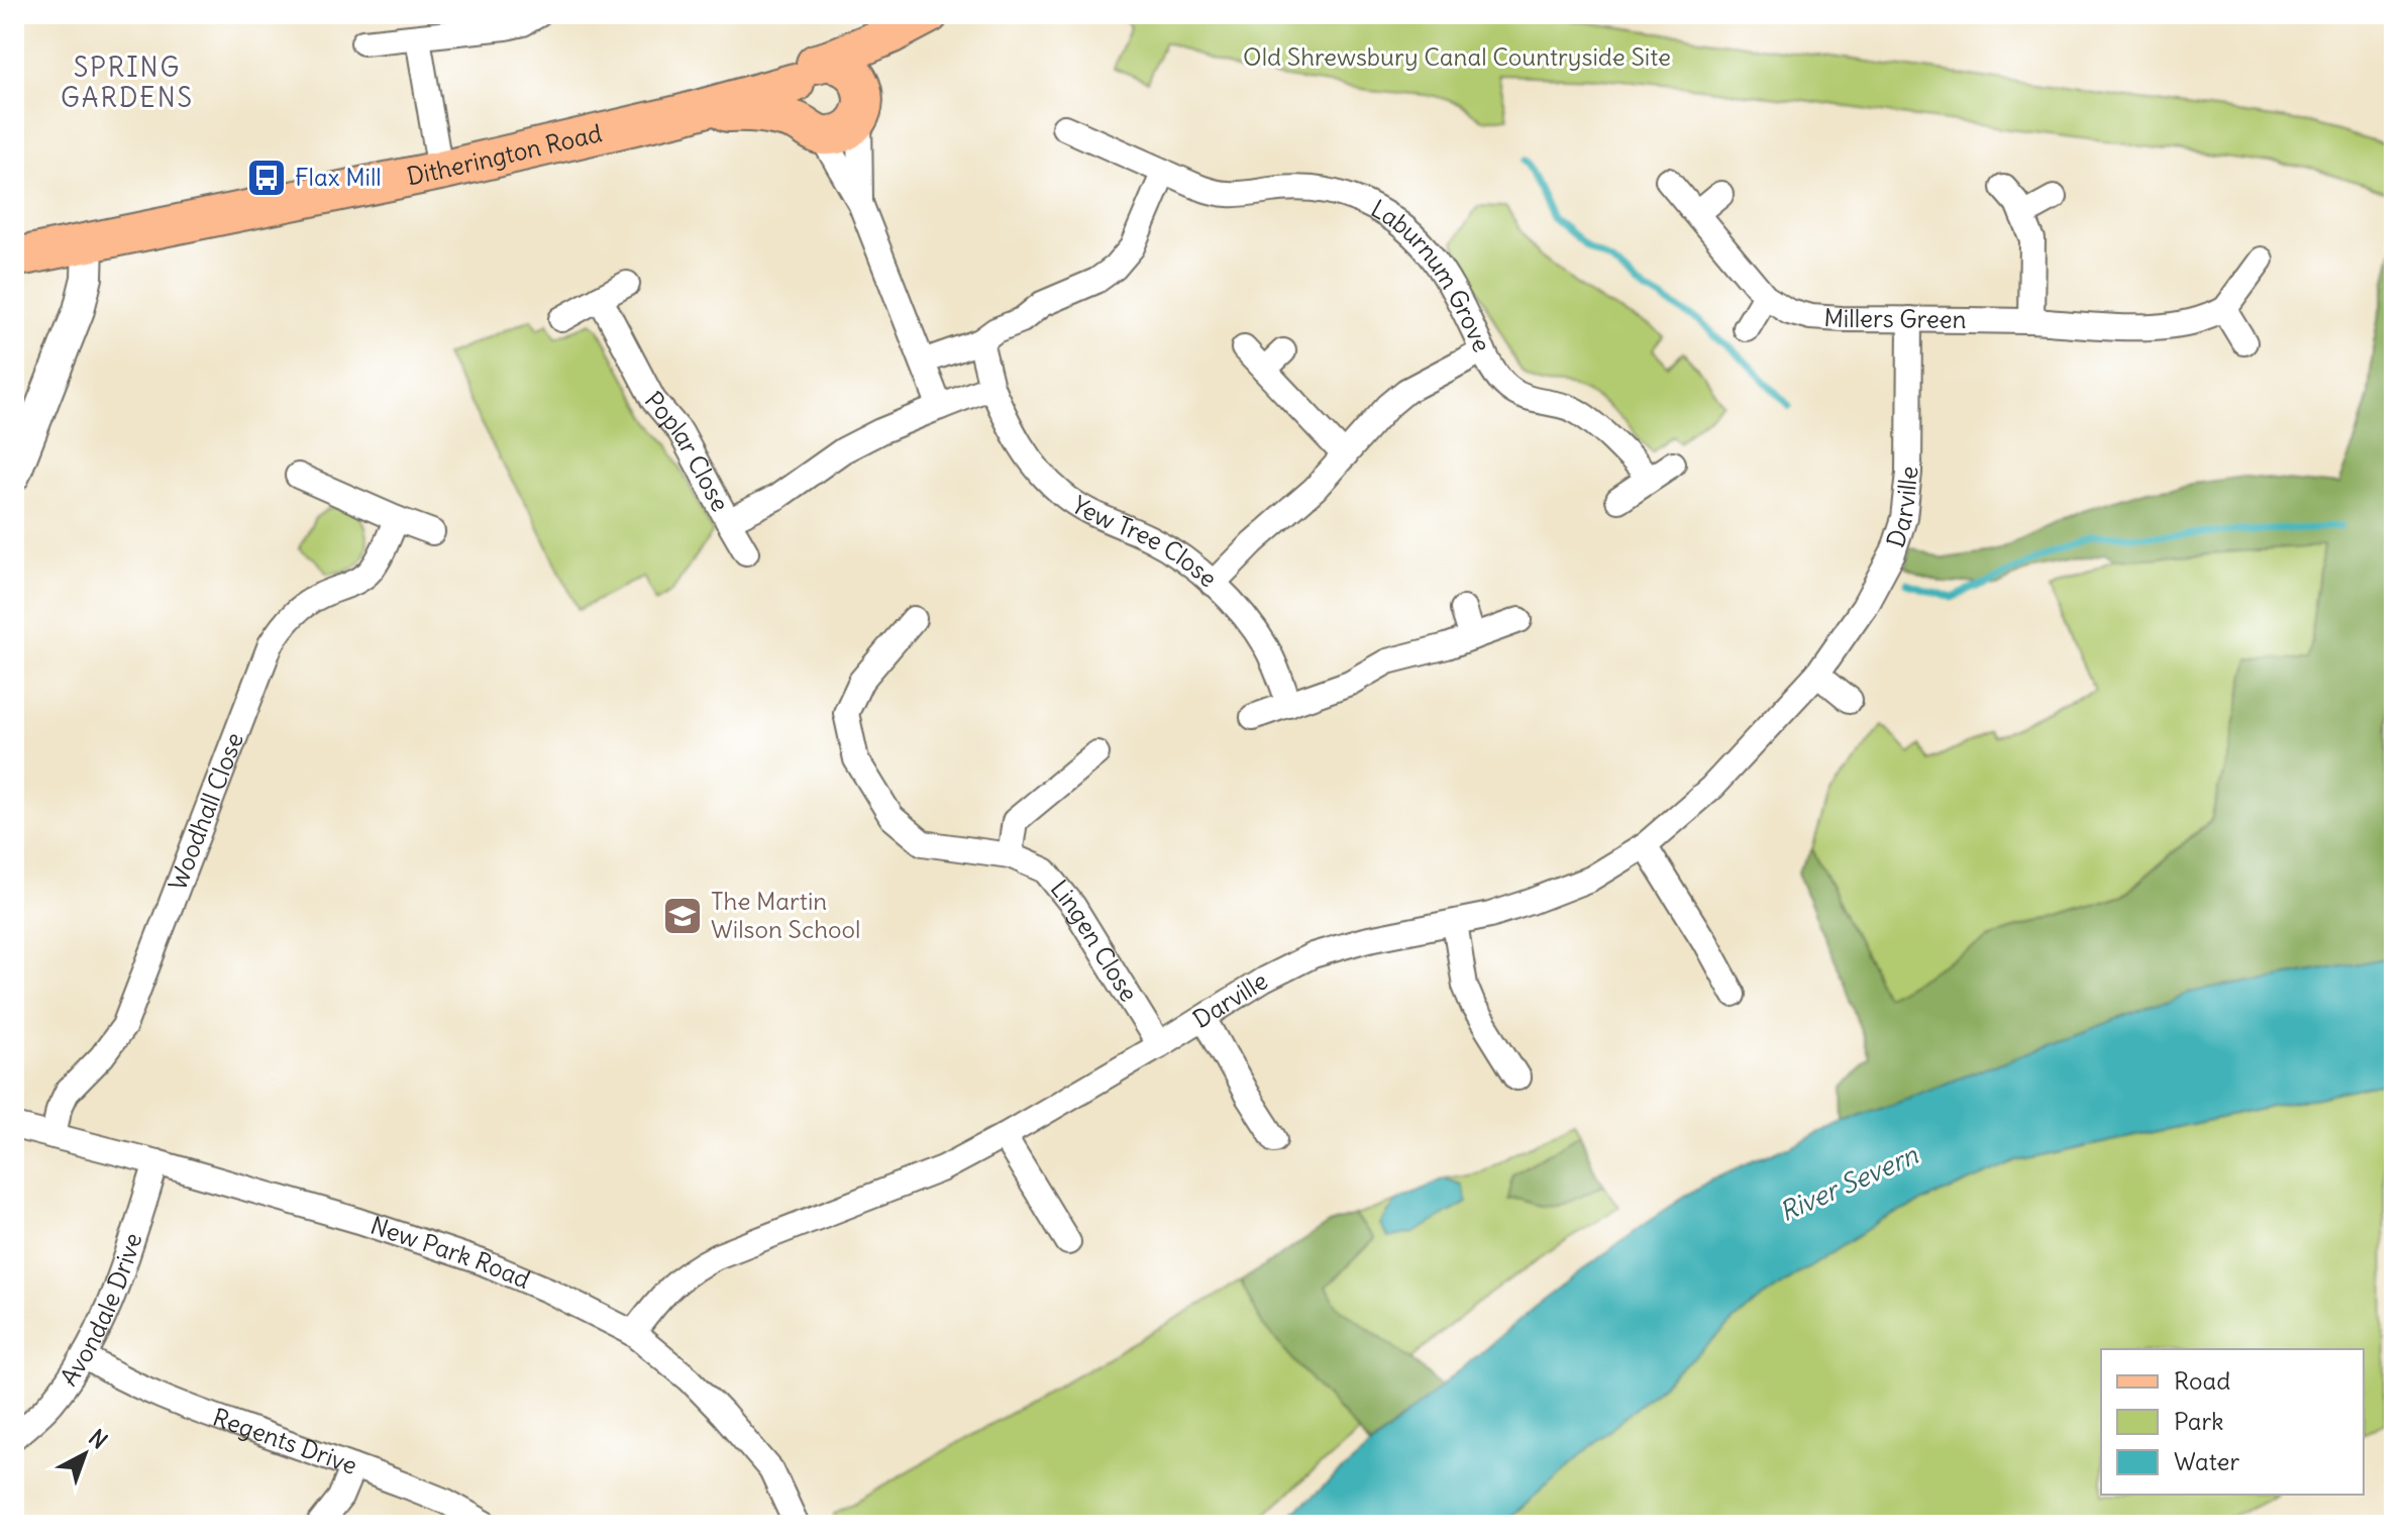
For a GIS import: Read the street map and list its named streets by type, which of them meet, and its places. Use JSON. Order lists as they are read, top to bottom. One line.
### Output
{"streets":{"main road":["Ditherington Road"],"street":["Laburnum Grove","Millers Green","Poplar Close","Darville","Yew Tree Close","Woodhall Close","Lingen Close","New Park Road","Avondale Drive","Regents Drive"]},"crossings":[["Millers Green","Darville"],["Darville","Lingen Close"],["Darville","New Park Road"],["Woodhall Close","New Park Road"],["New Park Road","Avondale Drive"],["Avondale Drive","Regents Drive"]],"districts":["SPRING GARDENS"],"water":["River Severn"],"parks":["Old Shrewsbury Canal Countryside Site"],"places":{"bus stop":["Flax Mill"],"school or university":["The Martin Wilson School"]},"legend":["Road","Park","Water"],"north":"top right"}
